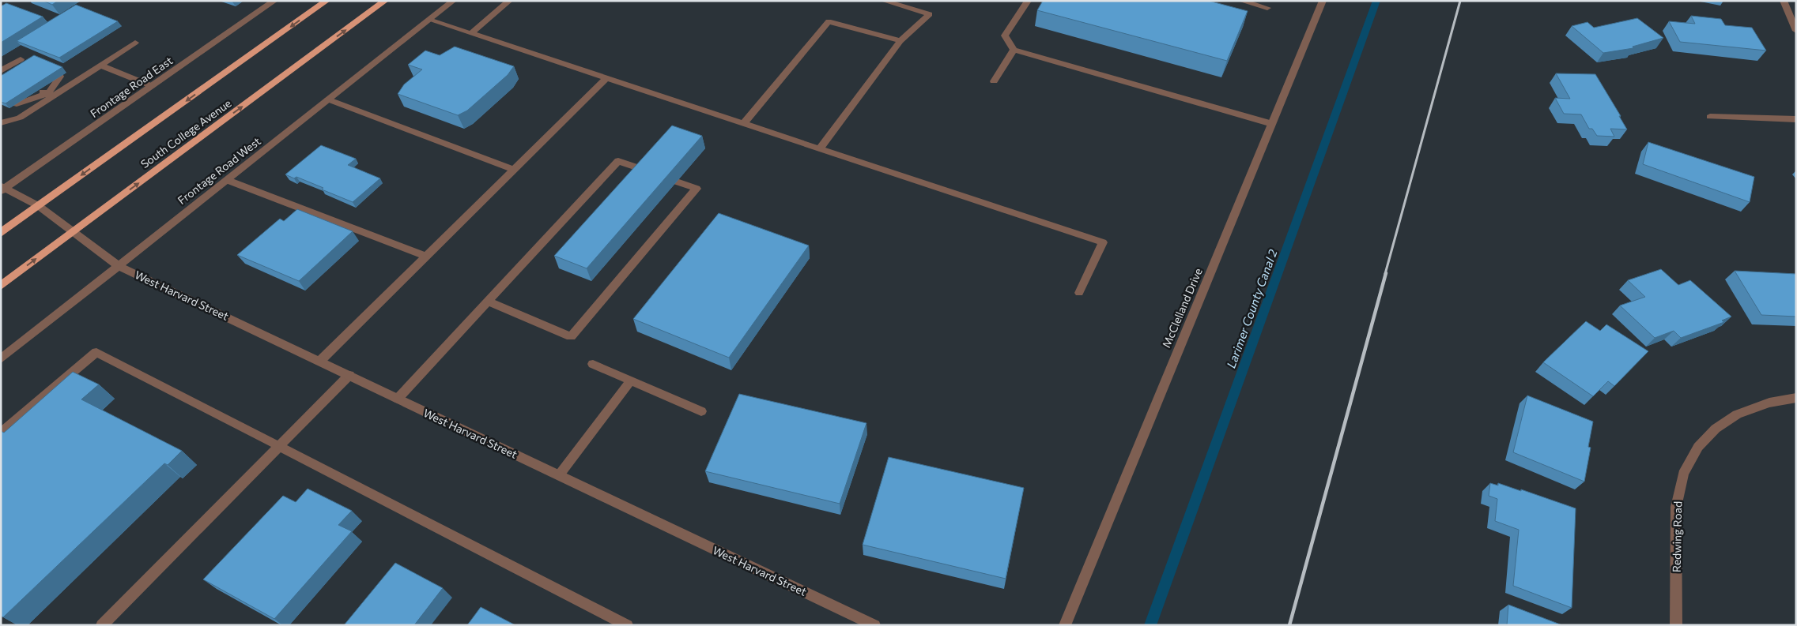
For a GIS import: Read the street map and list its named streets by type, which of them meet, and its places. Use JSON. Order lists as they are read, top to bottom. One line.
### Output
{"streets":{"highway":["South College Avenue"],"street":["Frontage Road East","Frontage Road West","West Harvard Street","McClelland Drive","Redwing Road"]},"crossings":[["Frontage Road East","West Harvard Street"],["South College Avenue","West Harvard Street"],["Frontage Road West","West Harvard Street"]],"water":["Larimer County Canal 2"]}
